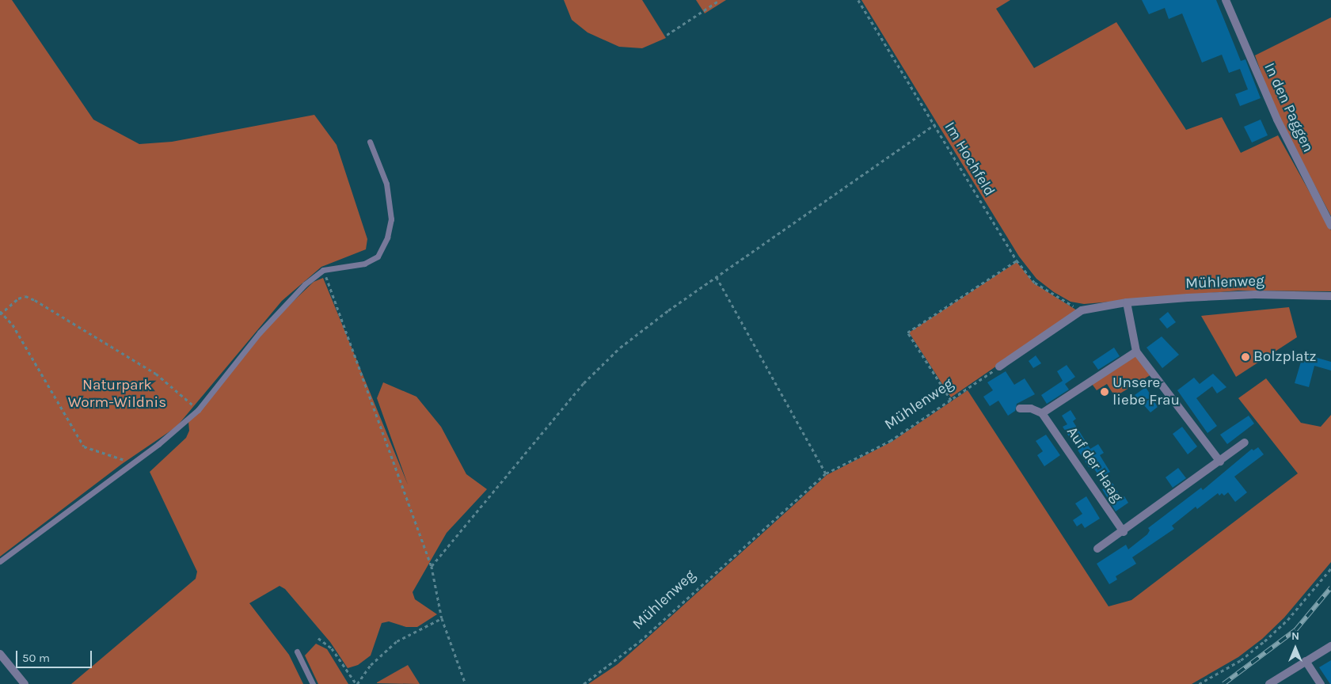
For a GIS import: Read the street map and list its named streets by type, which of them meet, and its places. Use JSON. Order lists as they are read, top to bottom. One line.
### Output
{"streets":{"street":["In den Paggen","Mühlenweg","Auf der Haag"],"path":["Im Hochfeld"]},"crossings":[["Im Hochfeld","Mühlenweg"]],"parks":["Naturpark Worm-Wildnis"],"places":["Bolzplatz","Unsere liebe Frau"],"scale_bar":"50 m","north":"top"}
